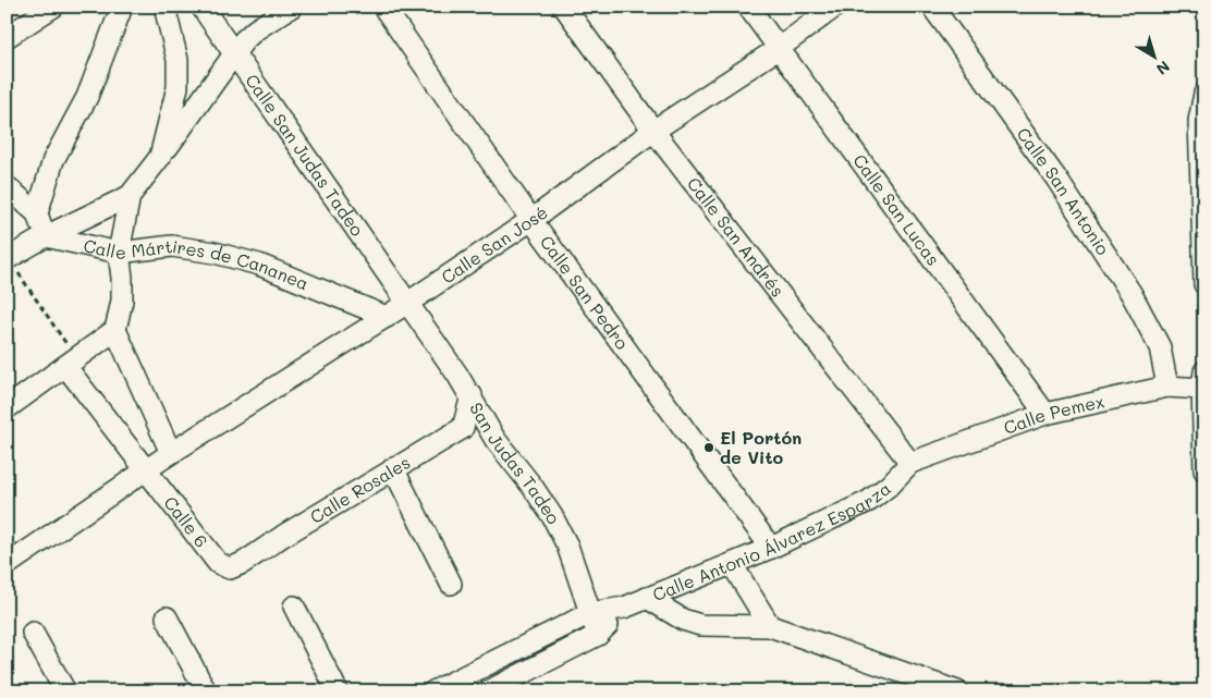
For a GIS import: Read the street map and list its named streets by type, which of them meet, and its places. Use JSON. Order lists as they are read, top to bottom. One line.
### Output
{"streets":{"street":["Calle San Judas Tadeo","Calle San Antonio","Calle San Lucas","Calle San Andrés","Calle San José","Calle Mártires de Cananea","Calle San Pedro","Calle Pemex","San Judas Tadeo","Calle Rosales","Calle 6","Calle Antonio Álvarez Esparza"]},"crossings":[["Calle San Judas Tadeo","Calle San José"],["Calle San Judas Tadeo","San Judas Tadeo"],["Calle San Antonio","Calle Pemex"],["Calle San Lucas","Calle San José"],["Calle San Lucas","Calle Pemex"],["Calle San Andrés","Calle San José"],["Calle San Andrés","Calle Pemex"],["Calle San Andrés","Calle Antonio Álvarez Esparza"],["Calle San José","Calle Mártires de Cananea"],["Calle San José","Calle San Pedro"],["Calle San José","San Judas Tadeo"],["Calle San José","Calle 6"],["Calle San Pedro","Calle Antonio Álvarez Esparza"],["Calle Pemex","Calle Antonio Álvarez Esparza"],["San Judas Tadeo","Calle Antonio Álvarez Esparza"],["Calle Rosales","Calle 6"]],"places":["El Portón de Vito"],"north":"bottom right"}
